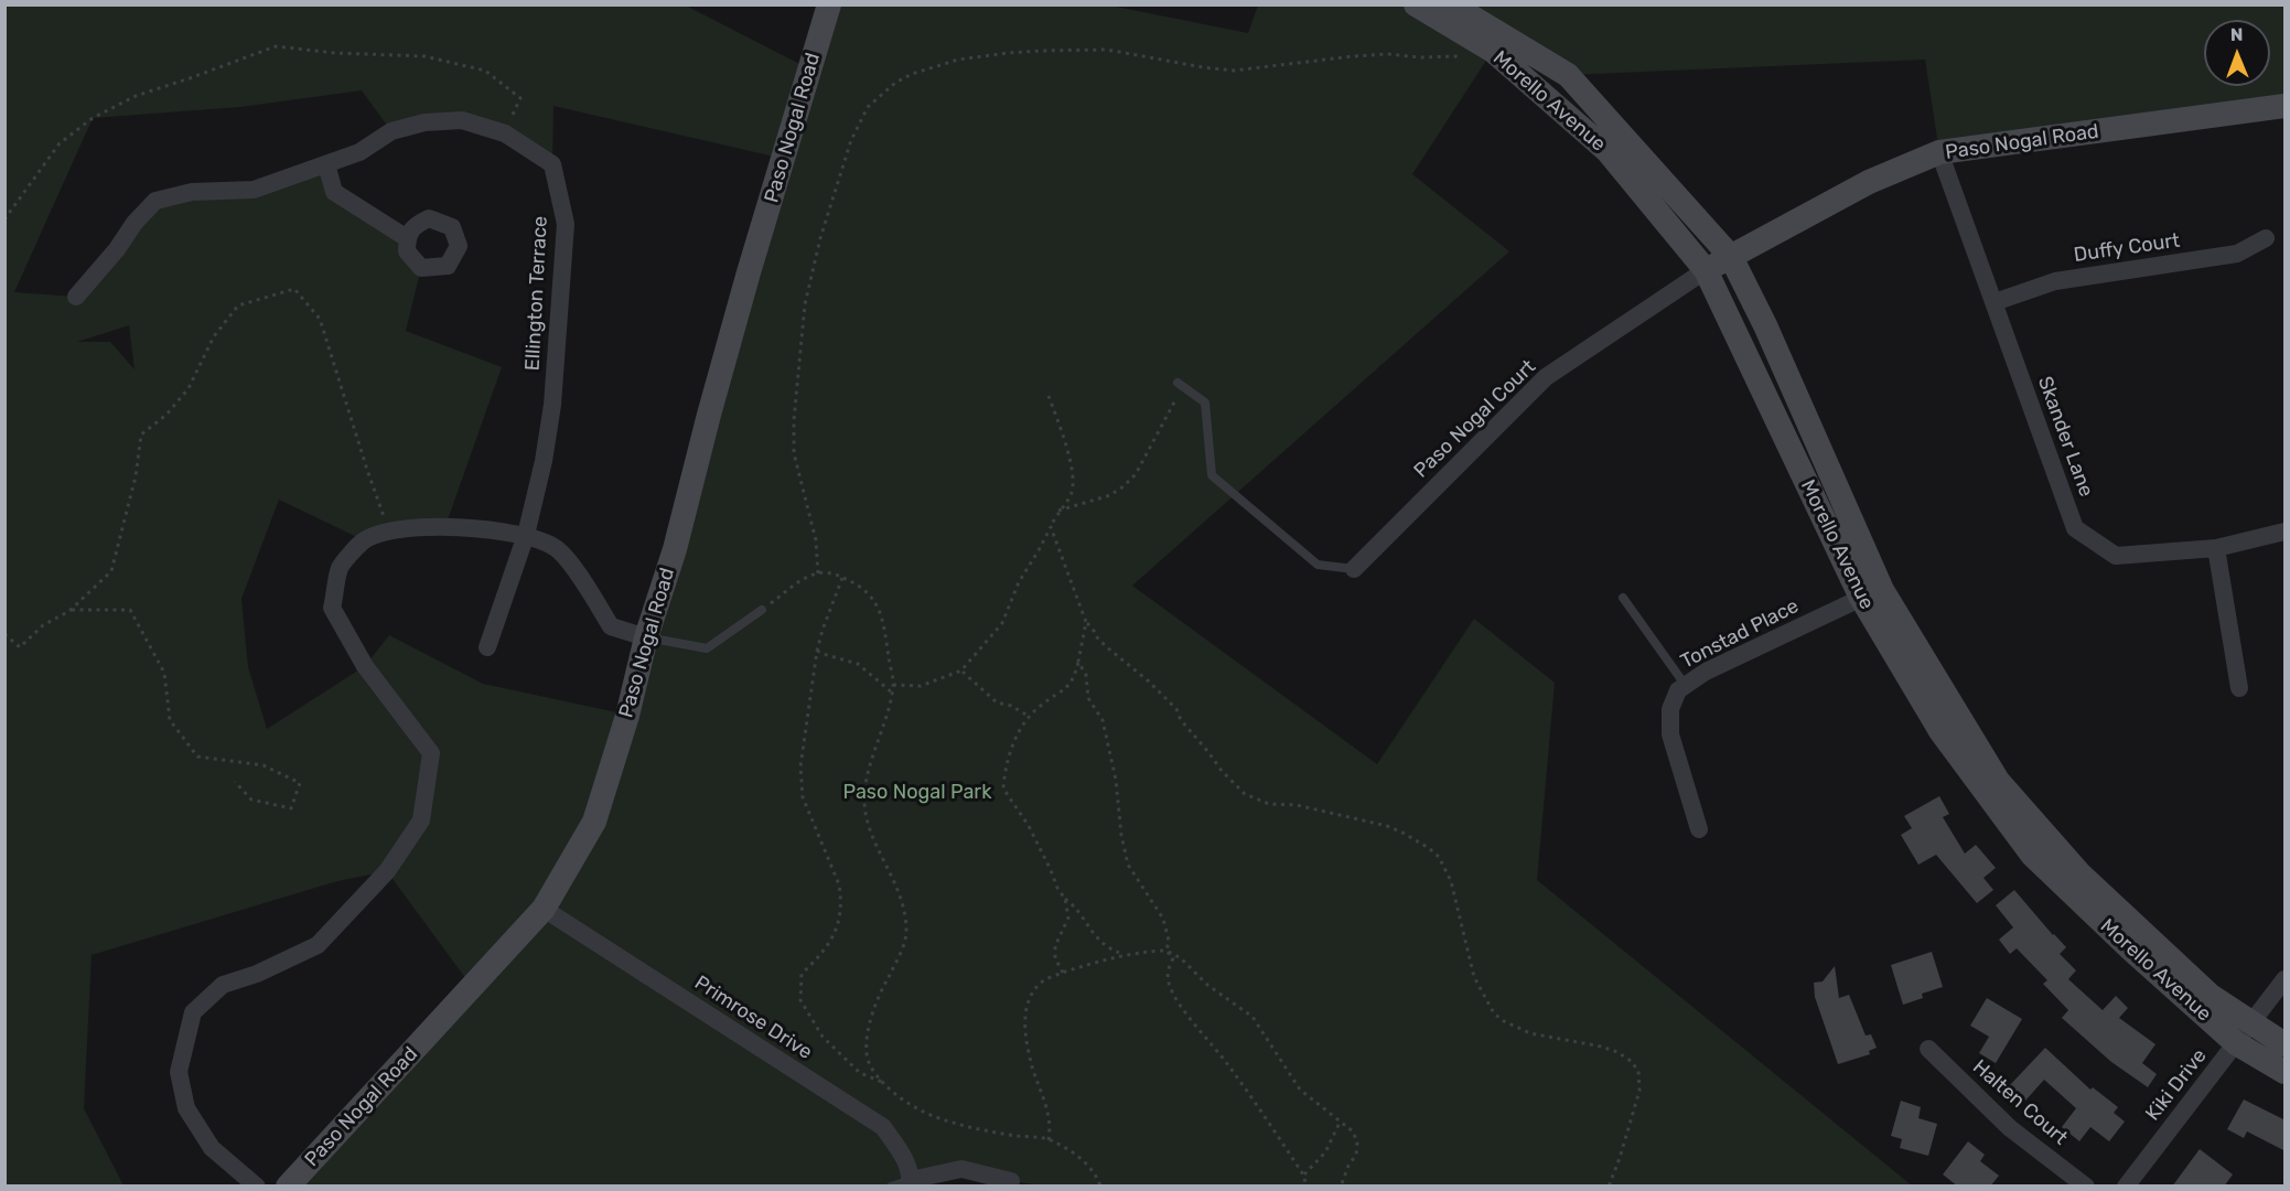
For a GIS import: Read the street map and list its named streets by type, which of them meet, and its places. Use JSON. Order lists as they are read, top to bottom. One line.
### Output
{"streets":{"street":["Morello Avenue","Paso Nogal Road","Duffy Court","Ellington Terrace","Paso Nogal Court","Skander Lane","Tonstad Place","Primrose Drive","Kiki Drive","Halten Court"]},"crossings":[["Morello Avenue","Paso Nogal Road"],["Morello Avenue","Paso Nogal Court"],["Morello Avenue","Tonstad Place"],["Morello Avenue","Kiki Drive"],["Paso Nogal Road","Paso Nogal Court"],["Paso Nogal Road","Skander Lane"],["Paso Nogal Road","Primrose Drive"],["Duffy Court","Skander Lane"]],"parks":["Paso Nogal Park"],"north":"top"}
